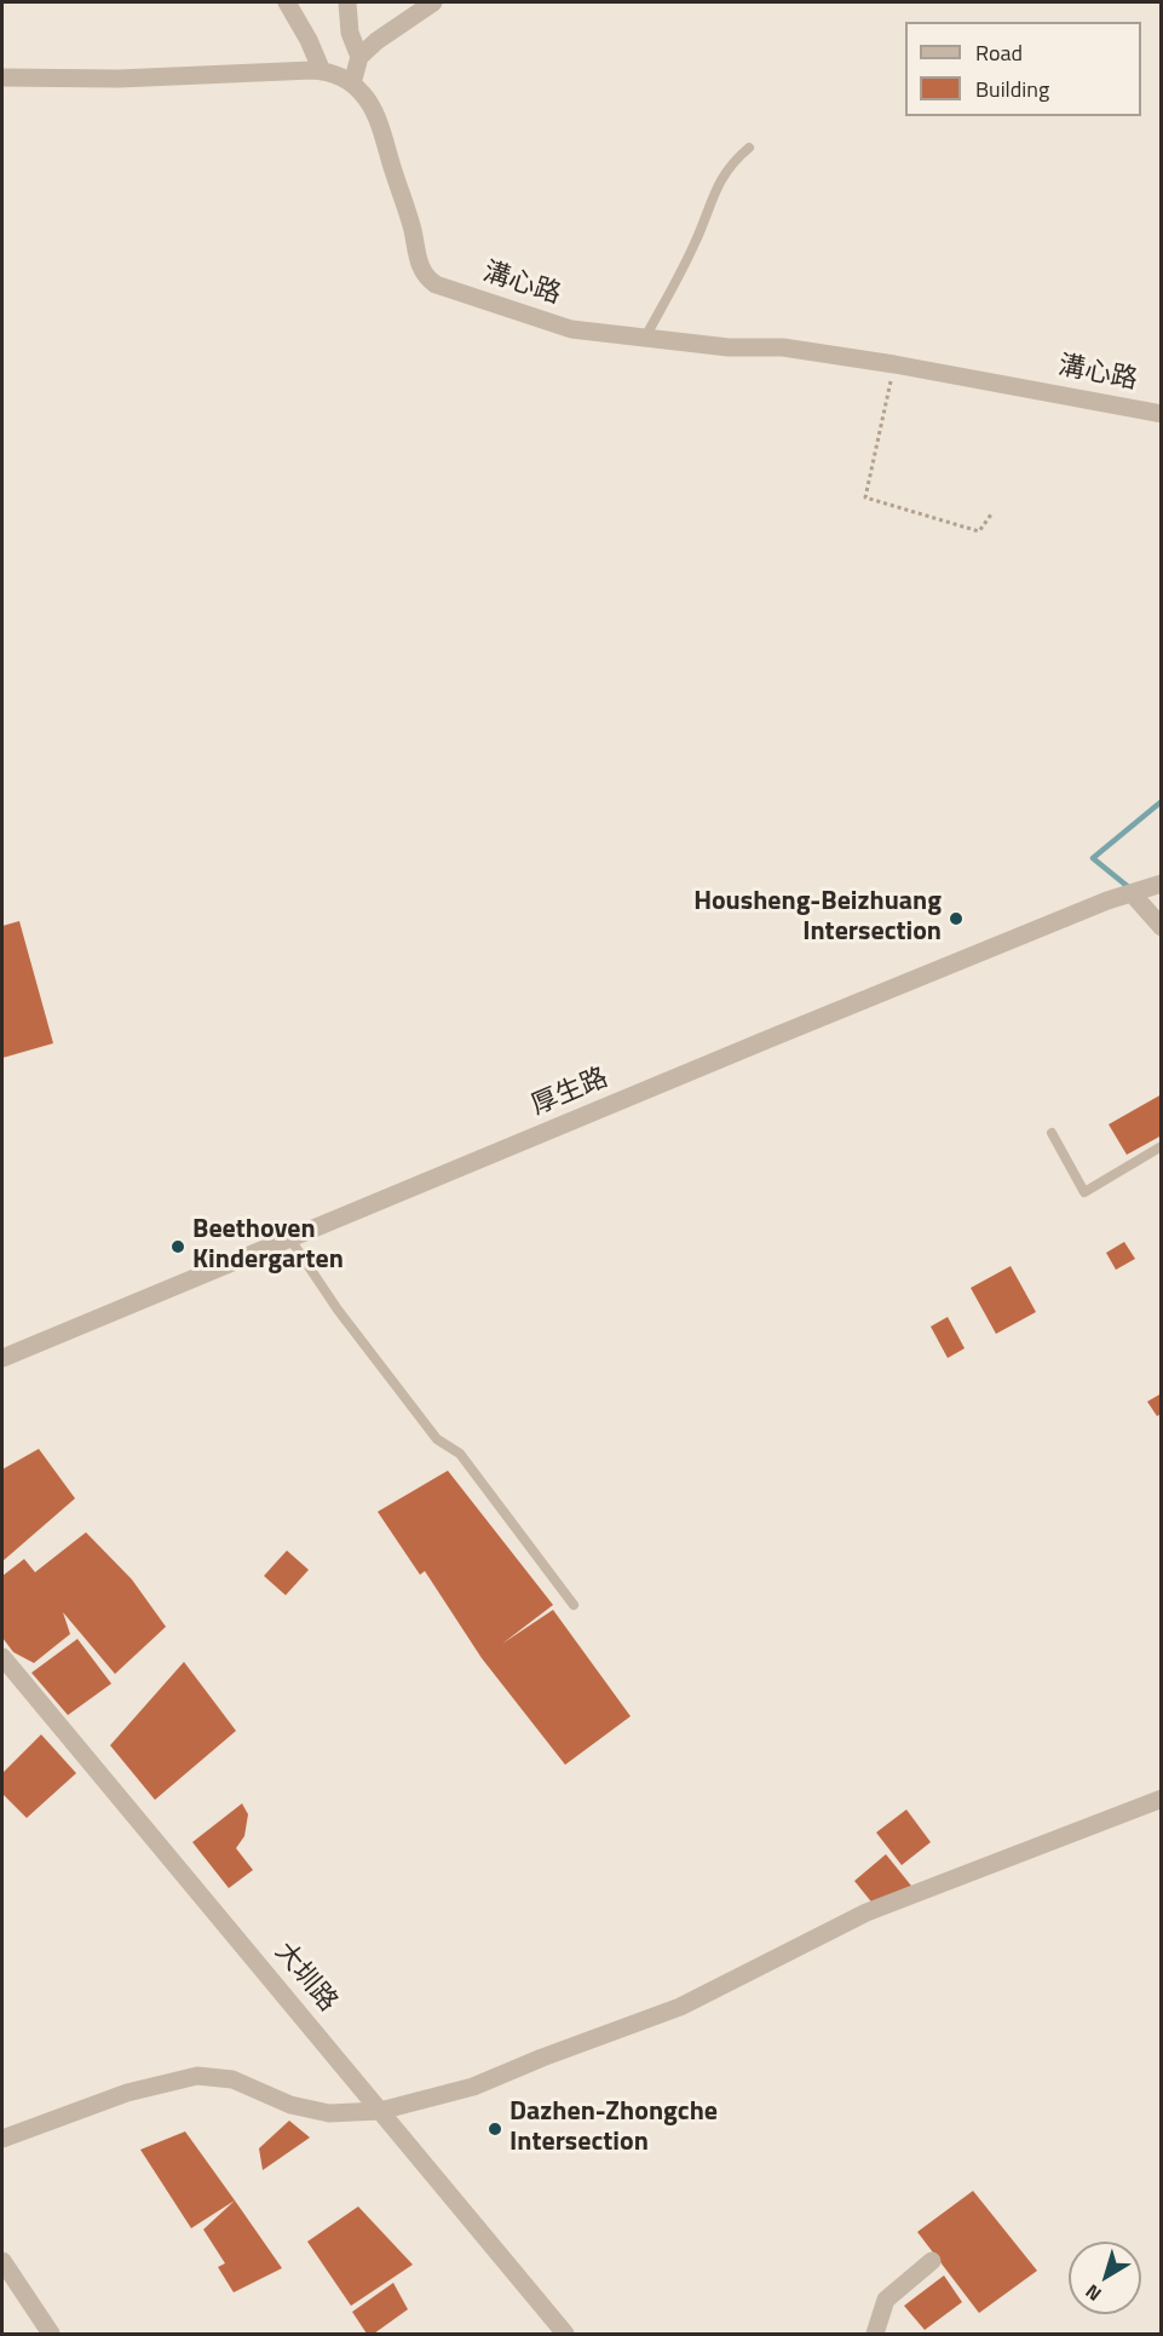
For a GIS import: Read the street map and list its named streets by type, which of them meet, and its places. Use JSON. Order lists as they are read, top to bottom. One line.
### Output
{"streets":{"street":["溝心路","厚生路","大圳路"]},"places":["Housheng-Beizhuang Intersection","Beethoven Kindergarten","Dazhen-Zhongche Intersection"],"legend":["Road","Building"],"north":"bottom left"}
